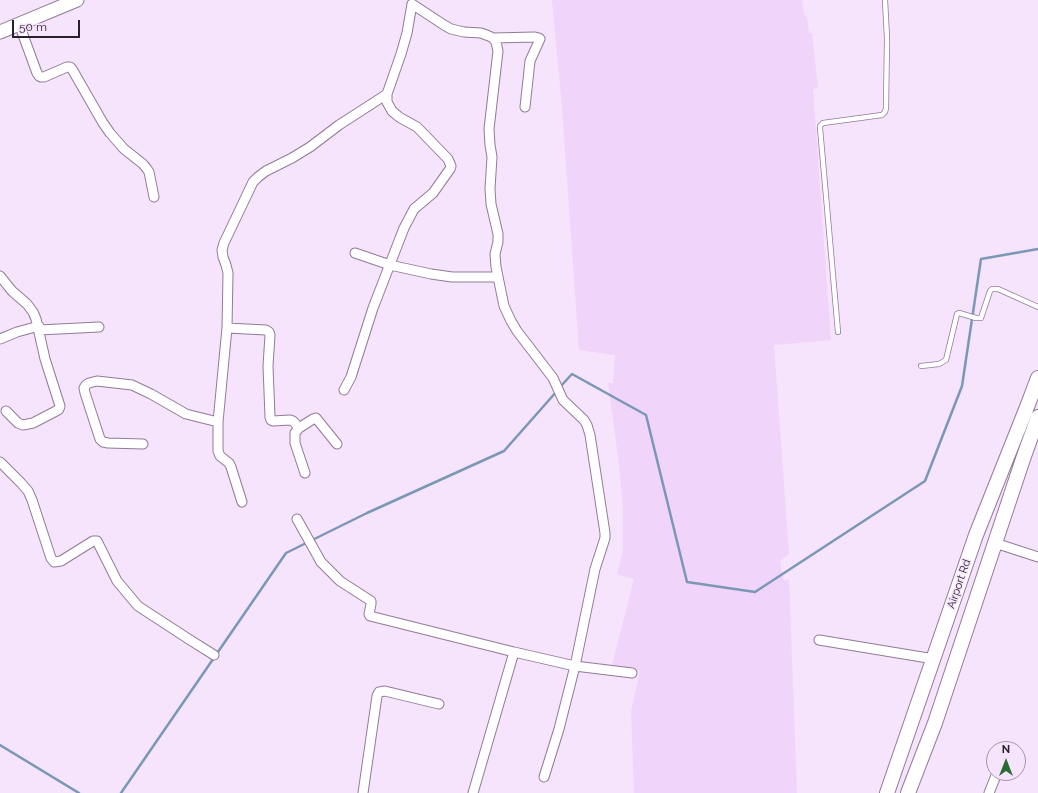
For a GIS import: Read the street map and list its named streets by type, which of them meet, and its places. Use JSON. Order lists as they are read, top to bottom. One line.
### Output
{"streets":{"main road":["Airport Rd"]},"scale_bar":"50 m","north":"top"}
